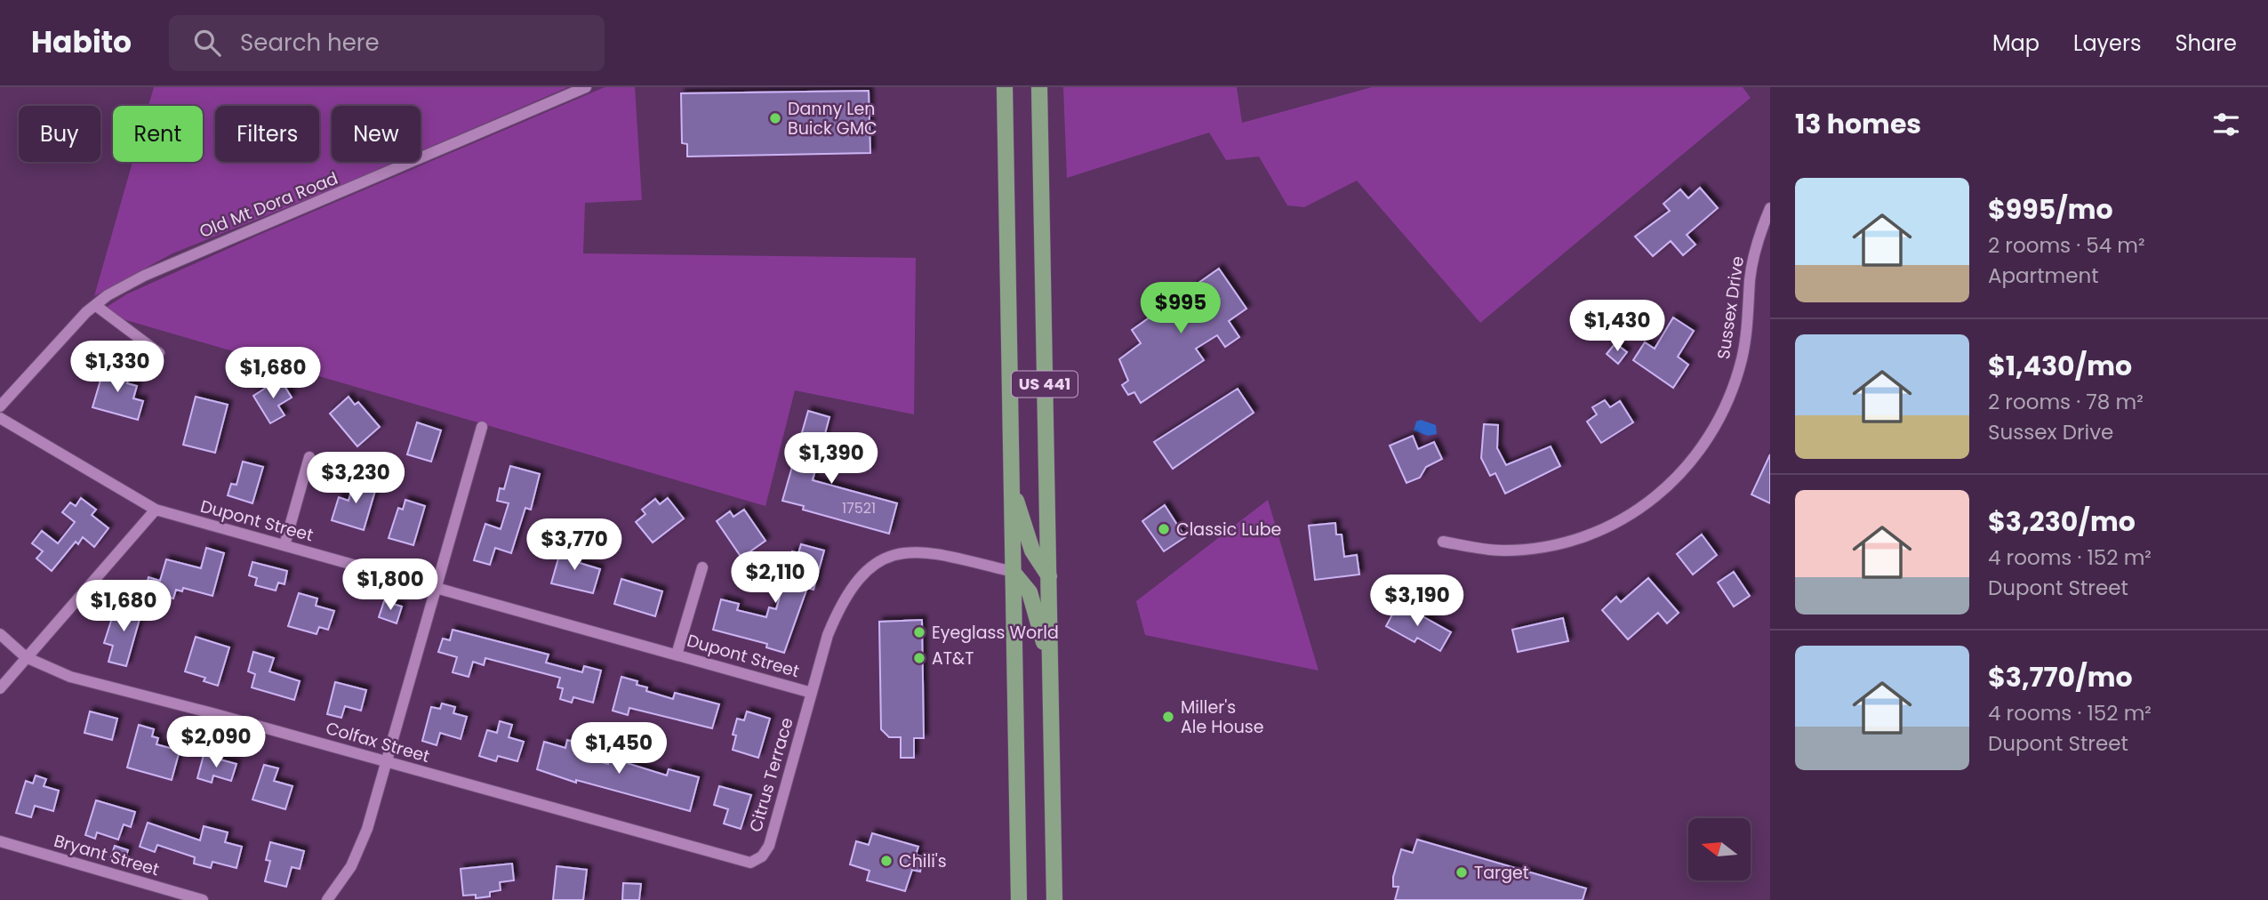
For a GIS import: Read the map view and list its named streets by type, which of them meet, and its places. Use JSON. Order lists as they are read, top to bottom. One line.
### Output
{"streets":{"main road":["US 441"],"street":["Old Mt Dora Road","Sussex Drive","Dupont Street","Colfax Street","Citrus Terrace","Bryant Street"]},"crossings":[["US 441","Citrus Terrace"],["Dupont Street","Citrus Terrace"],["Colfax Street","Citrus Terrace"]],"places":["Danny Len Buick GMC","Classic Lube","Eyeglass World","AT&T","Miller's Ale House","Chili's","Target"],"house_numbers":["17521"],"north":"left","page":{"header":"Habito","search":"Search here","nav":["Map","Layers","Share"],"heading":"13 homes","chip":["Buy","Rent","Filters","New"],"list":[{"name":"$995/mo","note":"2 rooms · 54 m² · Apartment"},{"name":"$1,430/mo","note":"2 rooms · 78 m² · Sussex Drive"},{"name":"$3,230/mo","note":"4 rooms · 152 m² · Dupont Street"},{"name":"$3,770/mo","note":"4 rooms · 152 m² · Dupont Street"}],"price":["$995","$1,430","$1,330","$1,680","$1,390","$3,230","$3,770","$2,110","$1,800","$3,190","$1,680","$2,090","$1,450"]}}
